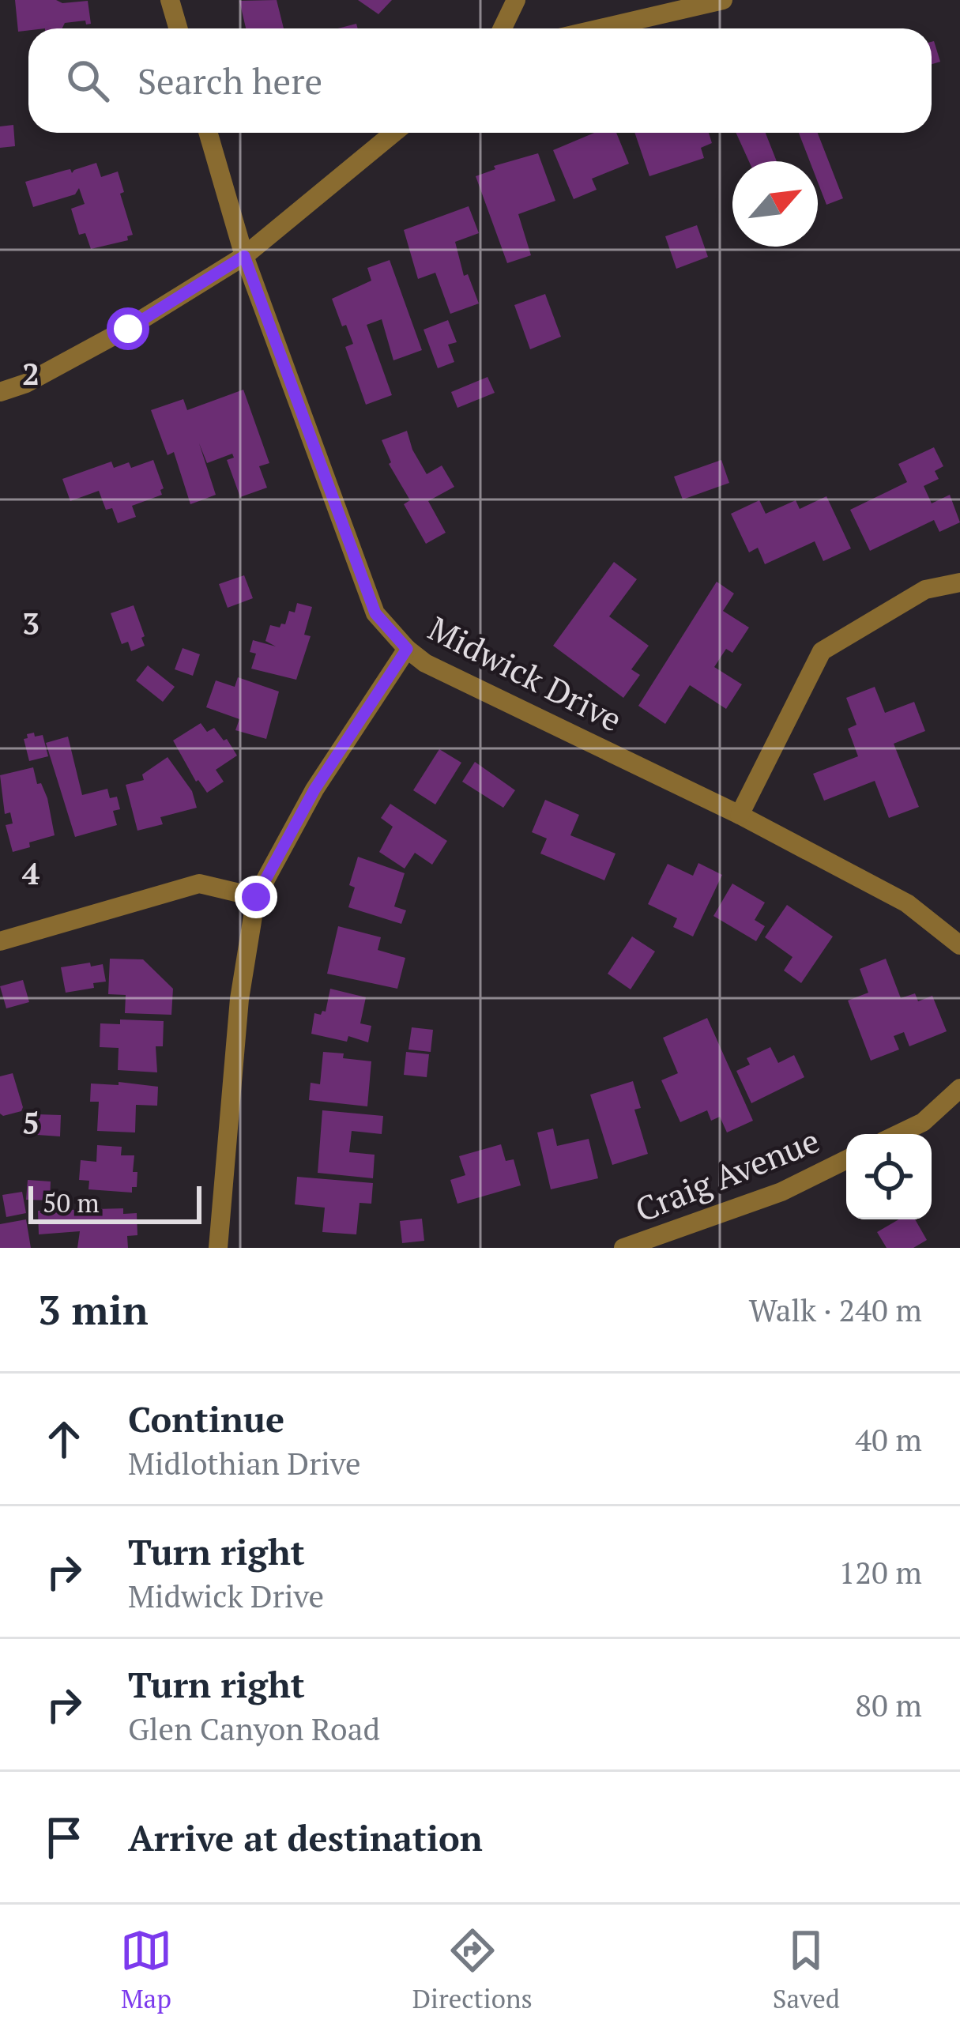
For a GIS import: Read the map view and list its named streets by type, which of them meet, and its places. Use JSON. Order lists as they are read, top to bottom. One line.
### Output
{"streets":{"street":["Midwick Drive","Craig Avenue"]},"scale_bar":"50 m","north":"top right","page":{"search":"Search here","scale":"50 m","heading":["3 min","Walk · 240 m"],"list":[["Continue","Midlothian Drive","40 m"],["Turn right","Midwick Drive","120 m"],["Turn right","Glen Canyon Road","80 m"],"Arrive at destination"],"nav":["Map","Directions","Saved"]},"grid":{"rows":["2","3","4","5"]}}
